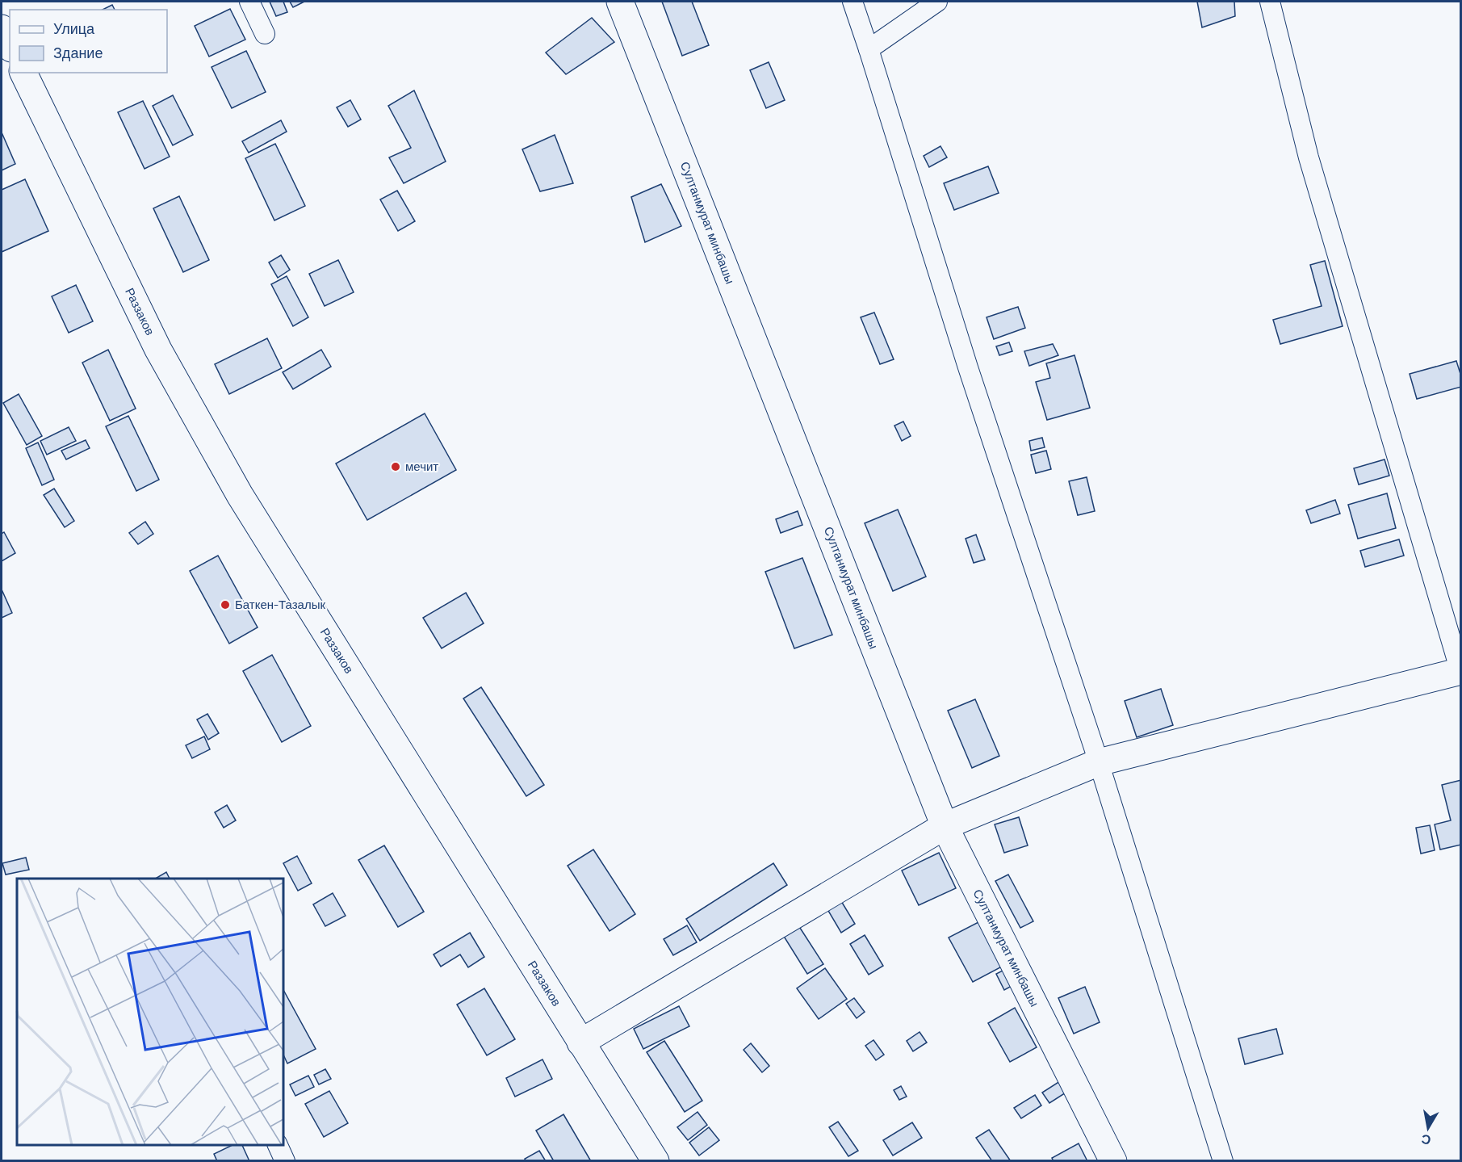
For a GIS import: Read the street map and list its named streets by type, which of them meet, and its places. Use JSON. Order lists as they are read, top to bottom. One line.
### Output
{"streets":{"street":["Султанмурат минбашы","Раззаков"]},"places":["мечит","Баткен-Тазалык"],"legend":["Улица","Здание"],"north":"bottom"}
